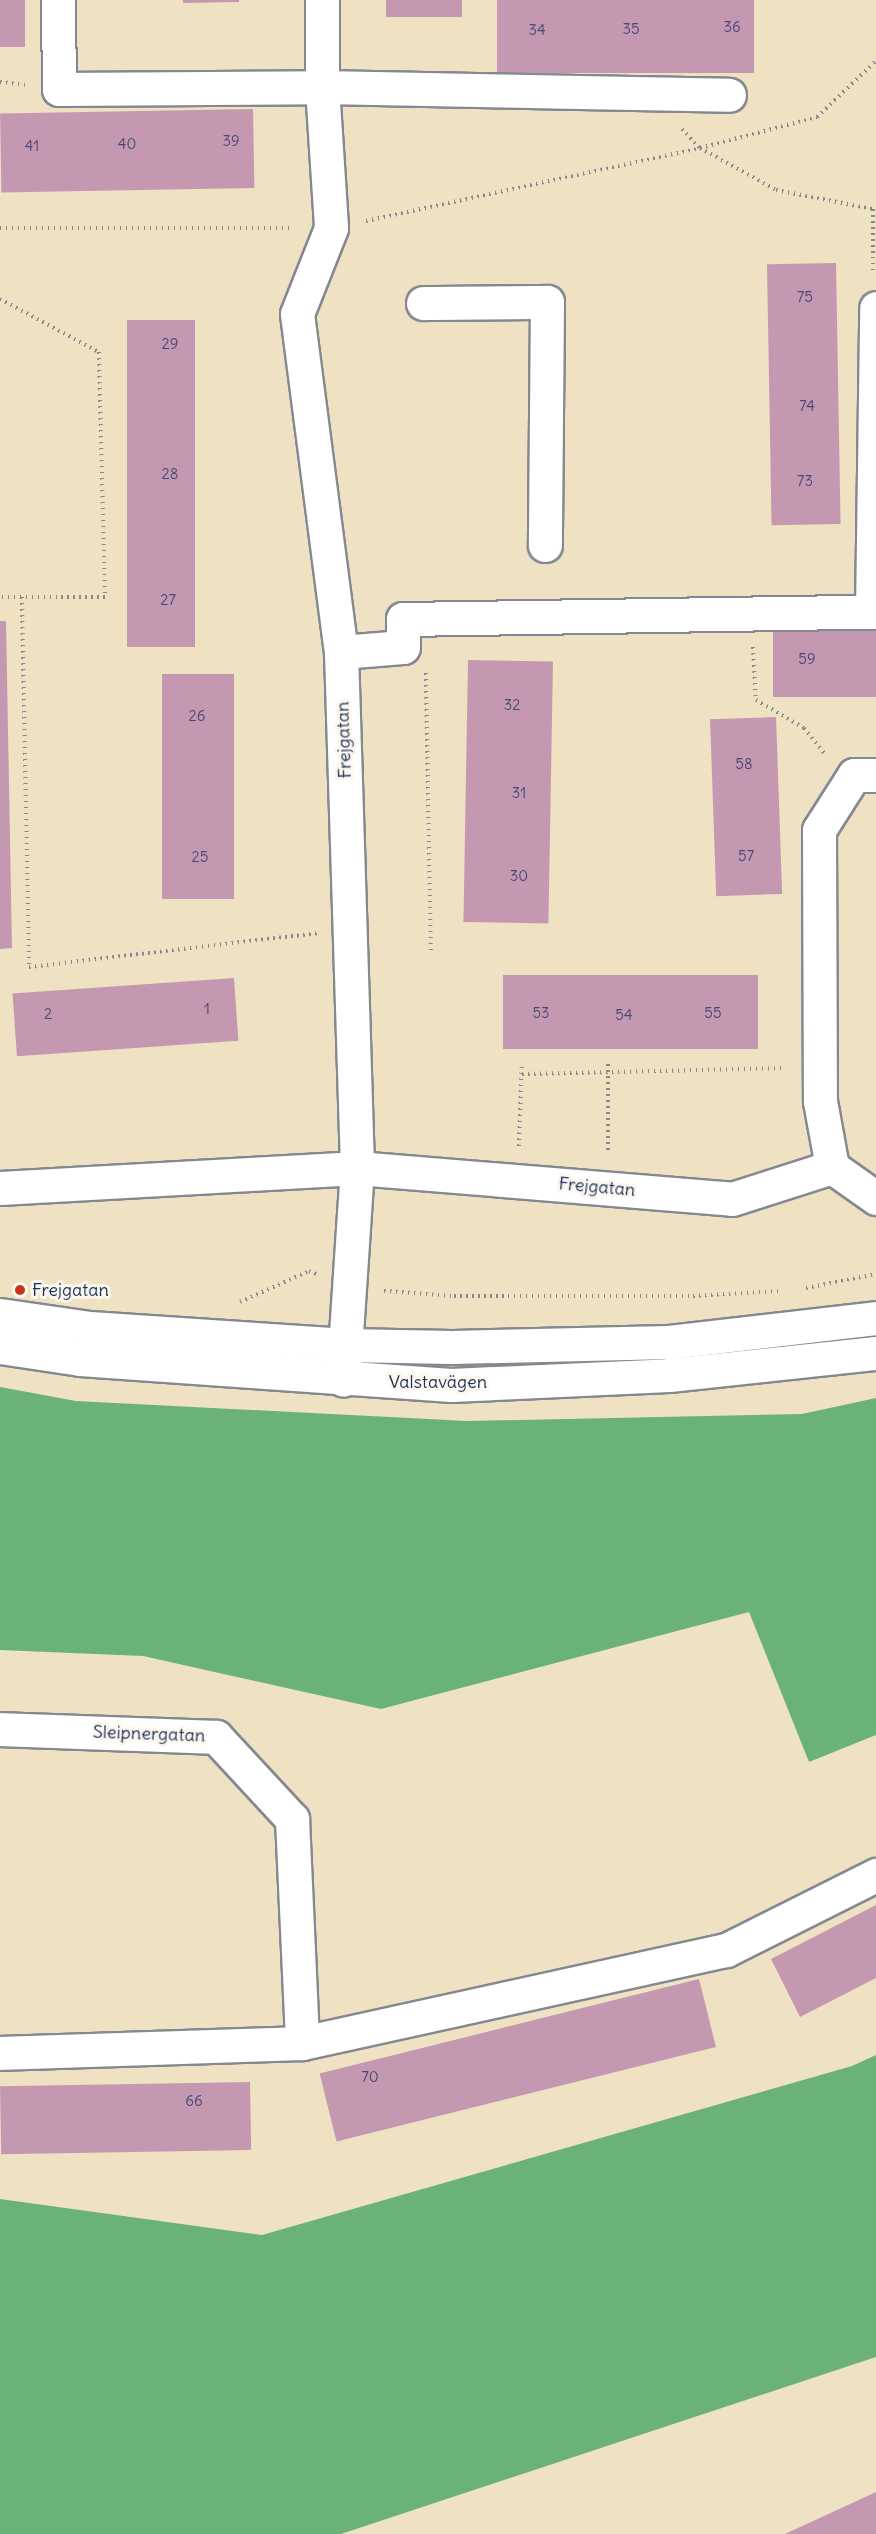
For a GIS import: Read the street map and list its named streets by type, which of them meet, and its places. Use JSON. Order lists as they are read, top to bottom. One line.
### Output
{"streets":{"street":["Frejgatan","Valstavägen","Sleipnergatan"]},"crossings":[["Frejgatan","Valstavägen"]],"places":["Frejgatan"],"house_numbers":["36","35","34","39","40","41","75","29","74","28","73","27","59","32","26","58","31","57","25","30","1","53","55","2","54","70","66"]}
